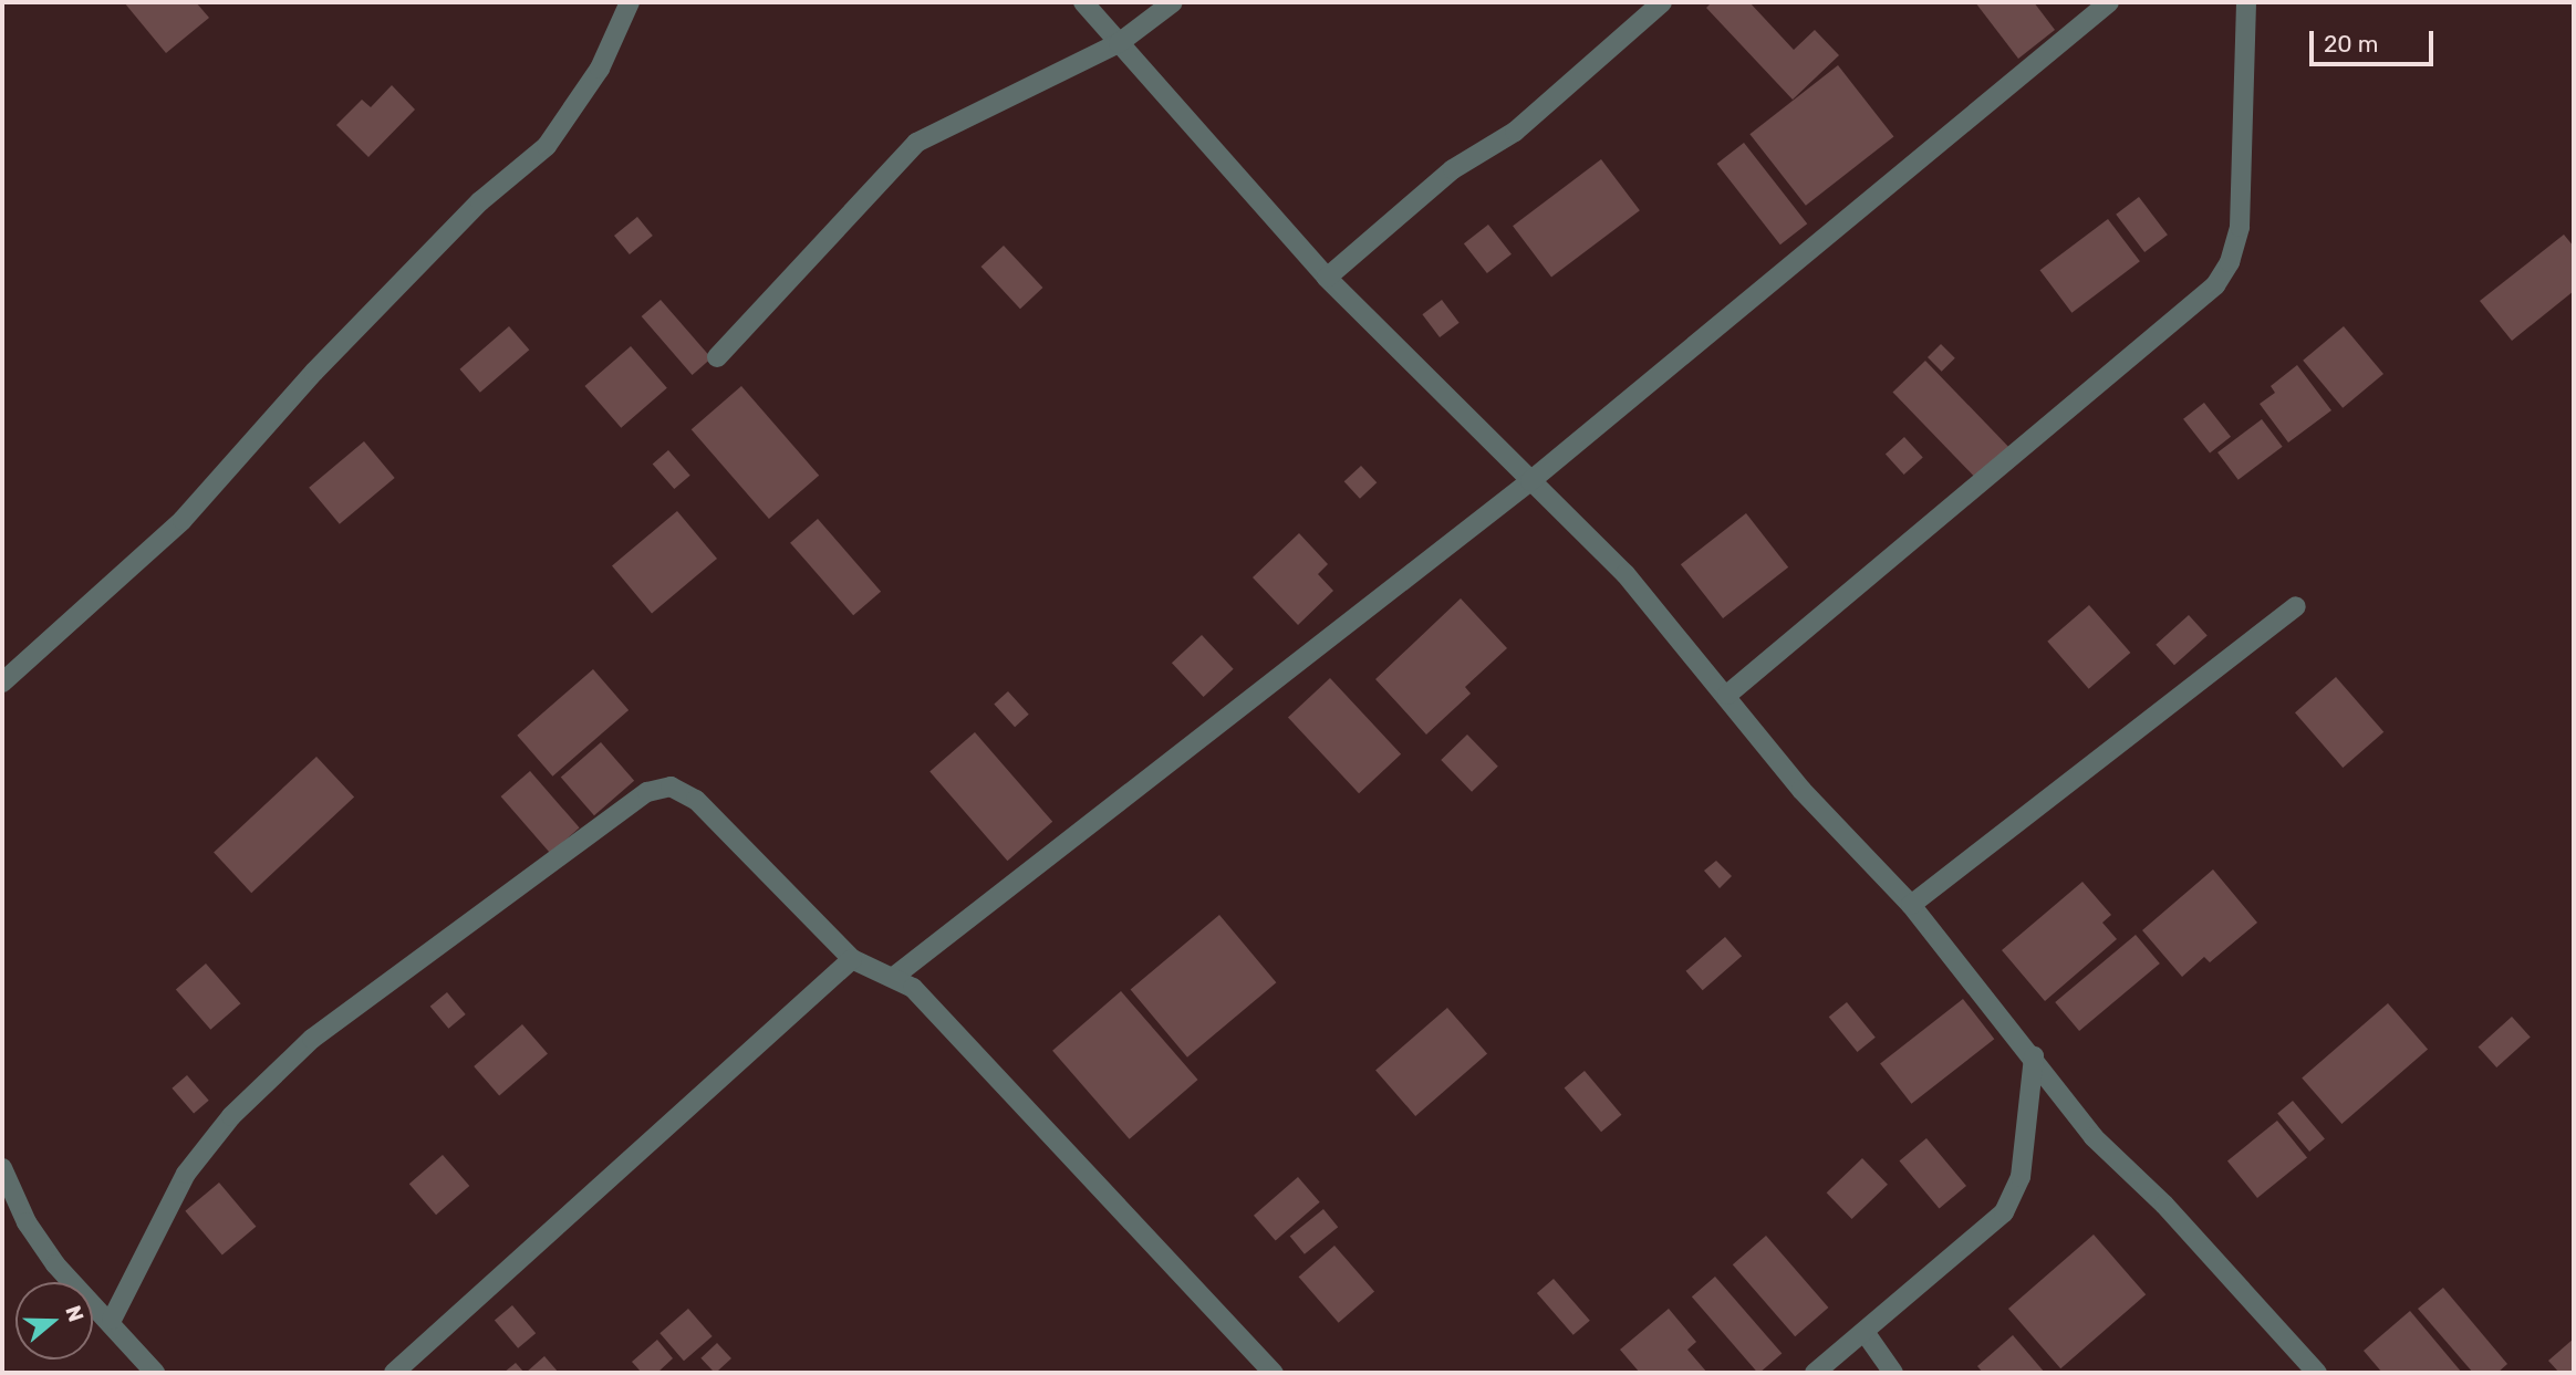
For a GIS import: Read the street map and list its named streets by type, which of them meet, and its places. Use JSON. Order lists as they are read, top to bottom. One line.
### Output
{"scale_bar":"20 m","north":"right"}
